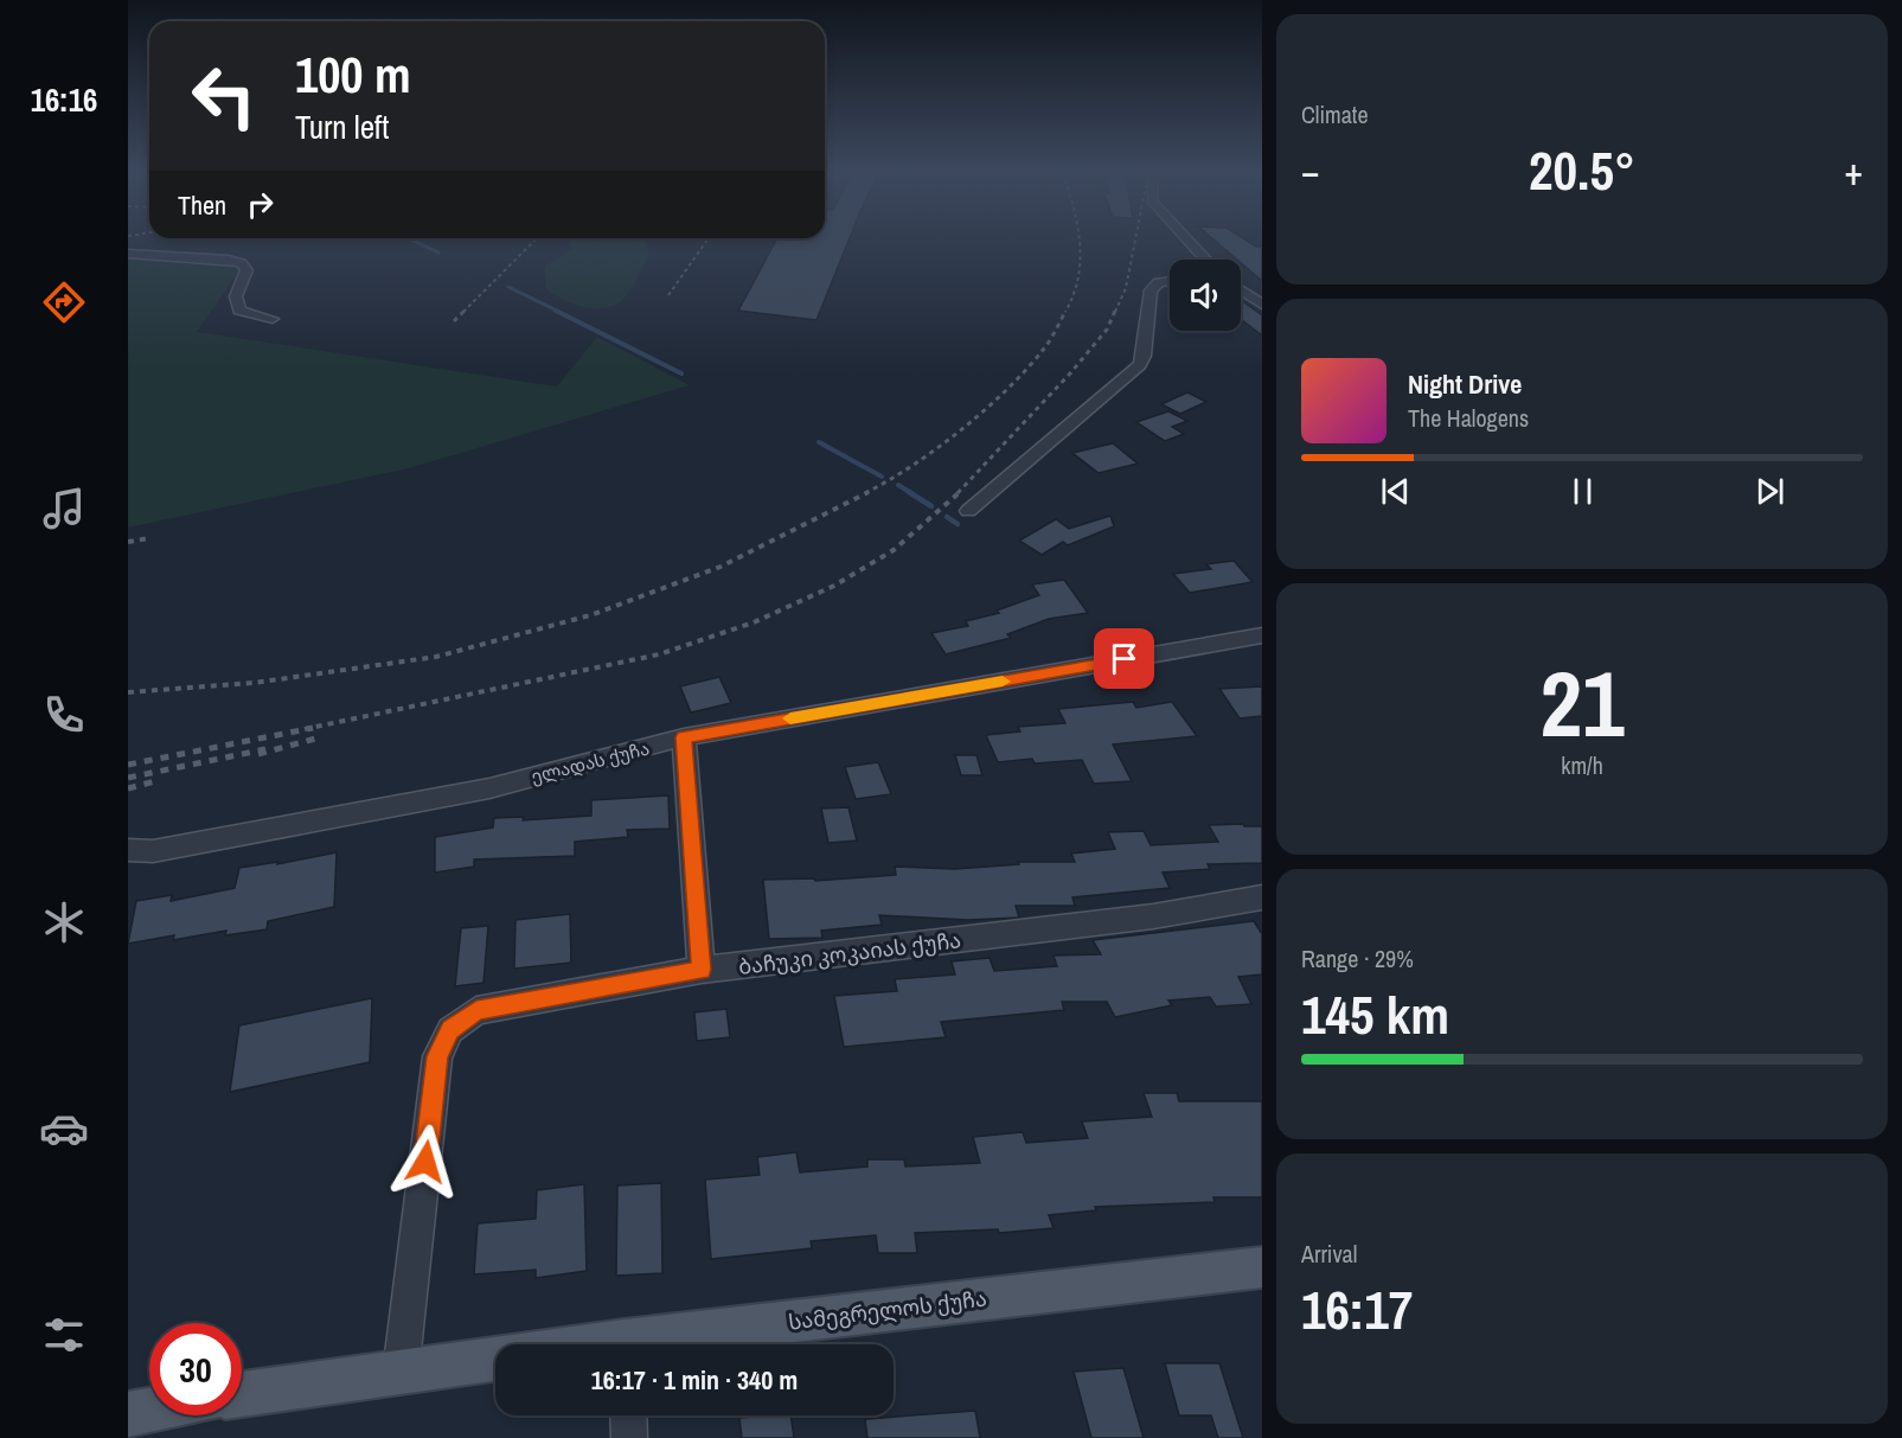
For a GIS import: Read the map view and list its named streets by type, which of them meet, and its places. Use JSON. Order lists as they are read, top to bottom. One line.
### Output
{"streets":{"main road":["სამეგრელოს ქუჩა"],"street":["ელადას ქუჩა","ბაჩუკი კოკაიას ქუჩა"]},"crossings":[["ბაჩუკი კოკაიას ქუჩა","სამეგრელოს ქუჩა"]],"page":{"tabs":"16:16","tile":["Climate",["21","km/h"],["Range · 29%","145 km"],["Arrival","16:17"]],"turn":["100 m","Turn left"],"heat":["−","20.5°","+"],"then":"Then","song":["Night Drive","The Halogens"],"limit":"30","trip":"16:17 · 1 min · 340 m"}}
